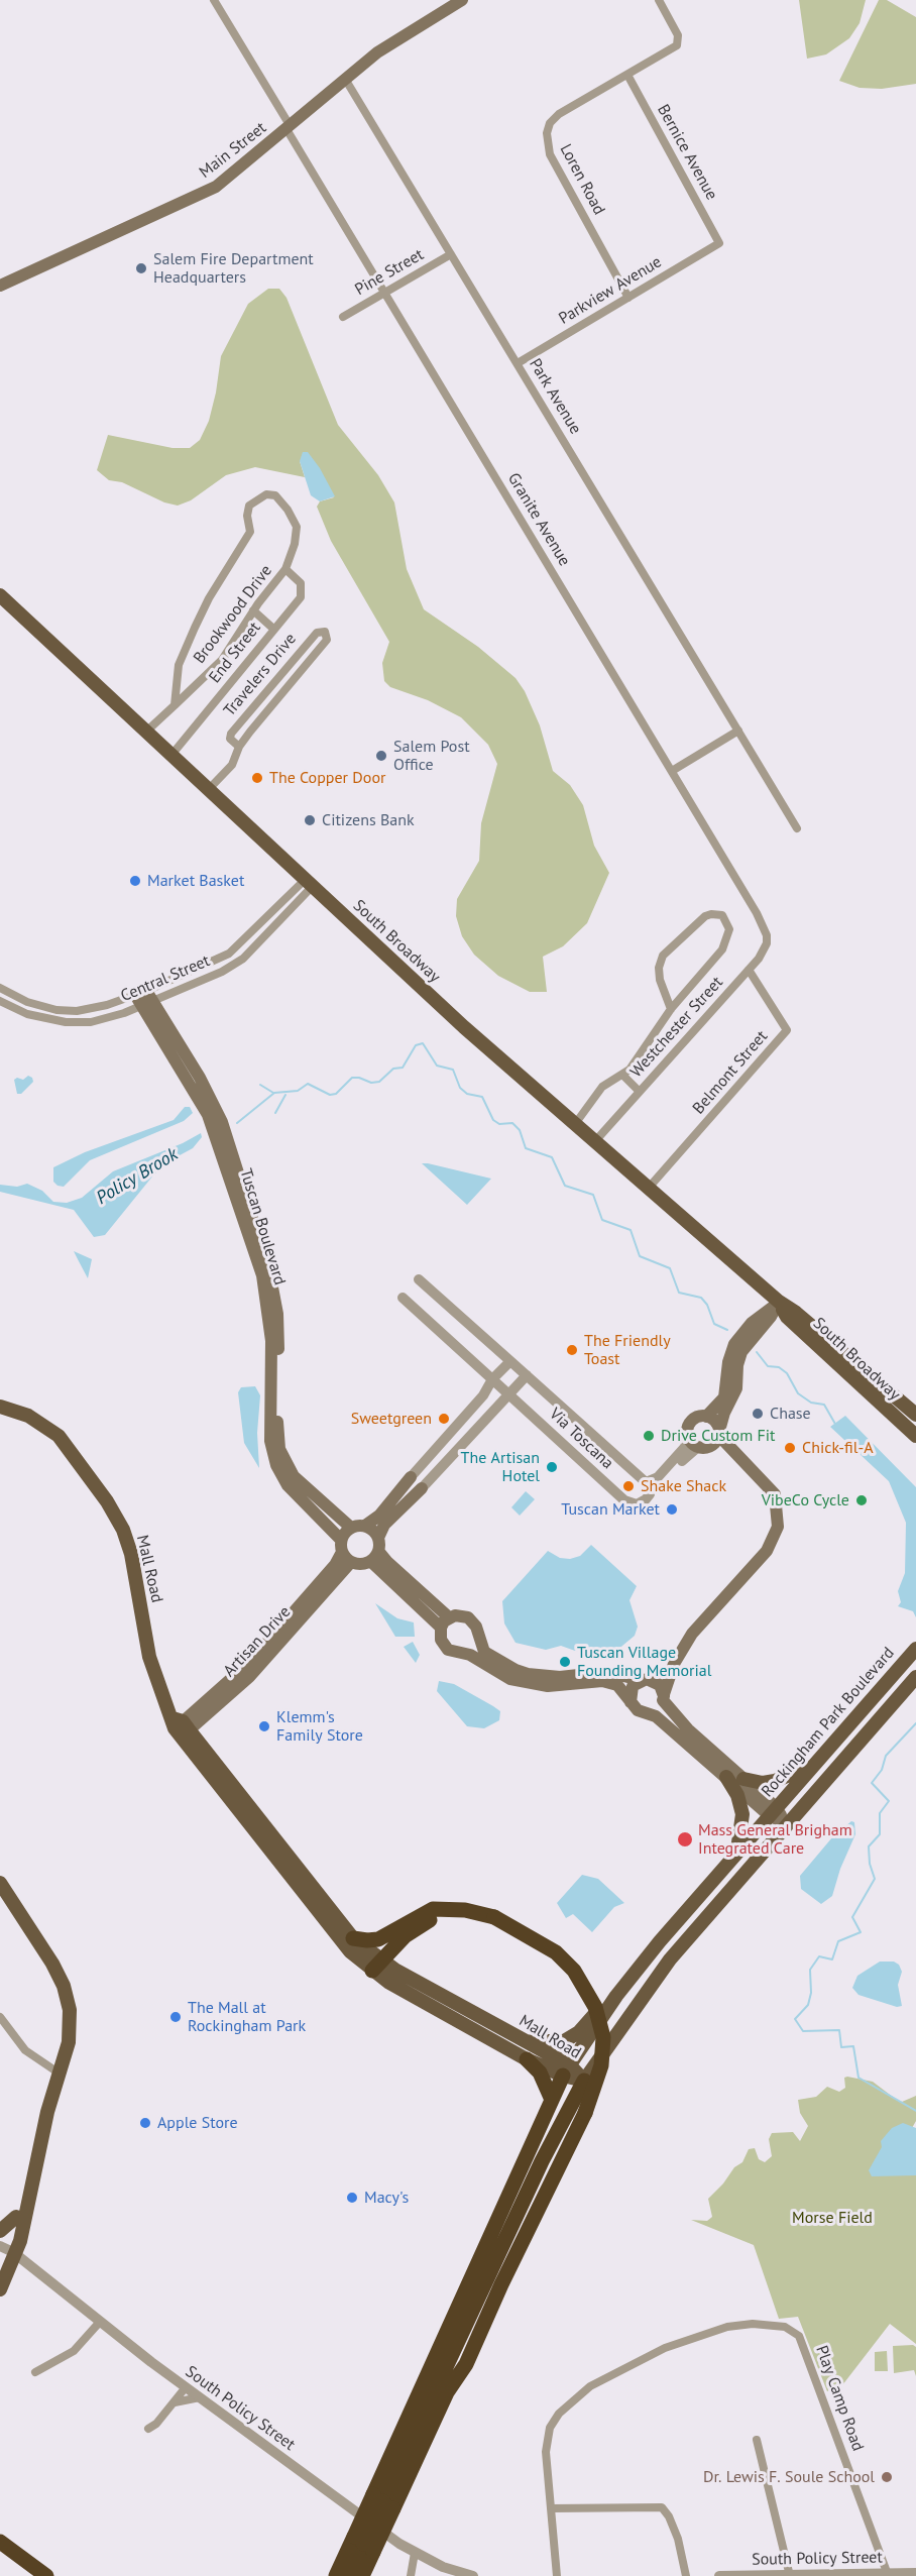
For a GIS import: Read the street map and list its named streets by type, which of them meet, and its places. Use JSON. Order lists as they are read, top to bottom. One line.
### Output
{"streets":{"main road":["Main Street","South Broadway","Tuscan Boulevard","Mall Road","Artisan Drive","Rockingham Park Boulevard"],"street":["Bernice Avenue","Loren Road","Pine Street","Parkview Avenue","Park Avenue","Granite Avenue","Brookwood Drive","End Street","Travelers Drive","Central Street","Westchester Street","Belmont Street","Via Toscana","Play Camp Road","South Policy Street"]},"crossings":[["Main Street","Park Avenue"],["Main Street","Granite Avenue"],["Bernice Avenue","Loren Road"],["Bernice Avenue","Parkview Avenue"],["Loren Road","Parkview Avenue"],["Pine Street","Park Avenue"],["Pine Street","Granite Avenue"],["Parkview Avenue","Park Avenue"],["Granite Avenue","Westchester Street"],["Brookwood Drive","End Street"],["Brookwood Drive","South Broadway"],["End Street","South Broadway"],["Travelers Drive","South Broadway"],["South Broadway","Central Street"],["South Broadway","Westchester Street"],["South Broadway","Belmont Street"],["Central Street","Tuscan Boulevard"],["Westchester Street","Belmont Street"],["Tuscan Boulevard","Artisan Drive"],["Mall Road","Artisan Drive"],["Mall Road","Rockingham Park Boulevard"],["Play Camp Road","South Policy Street"]],"water":["Policy Brook"],"parks":["Morse Field"],"places":["Salem Fire Department Headquarters","Salem Post Office","The Copper Door","Citizens Bank","Market Basket","The Friendly Toast","Chase","Sweetgreen","Drive Custom Fit","Chick-fil-A","The Artisan Hotel","Shake Shack","VibeCo Cycle","Tuscan Market","Tuscan Village Founding Memorial","Klemm's Family Store","Mass General Brigham Integrated Care","The Mall at Rockingham Park","Apple Store","Macy's","Dr. Lewis F. Soule School"]}
